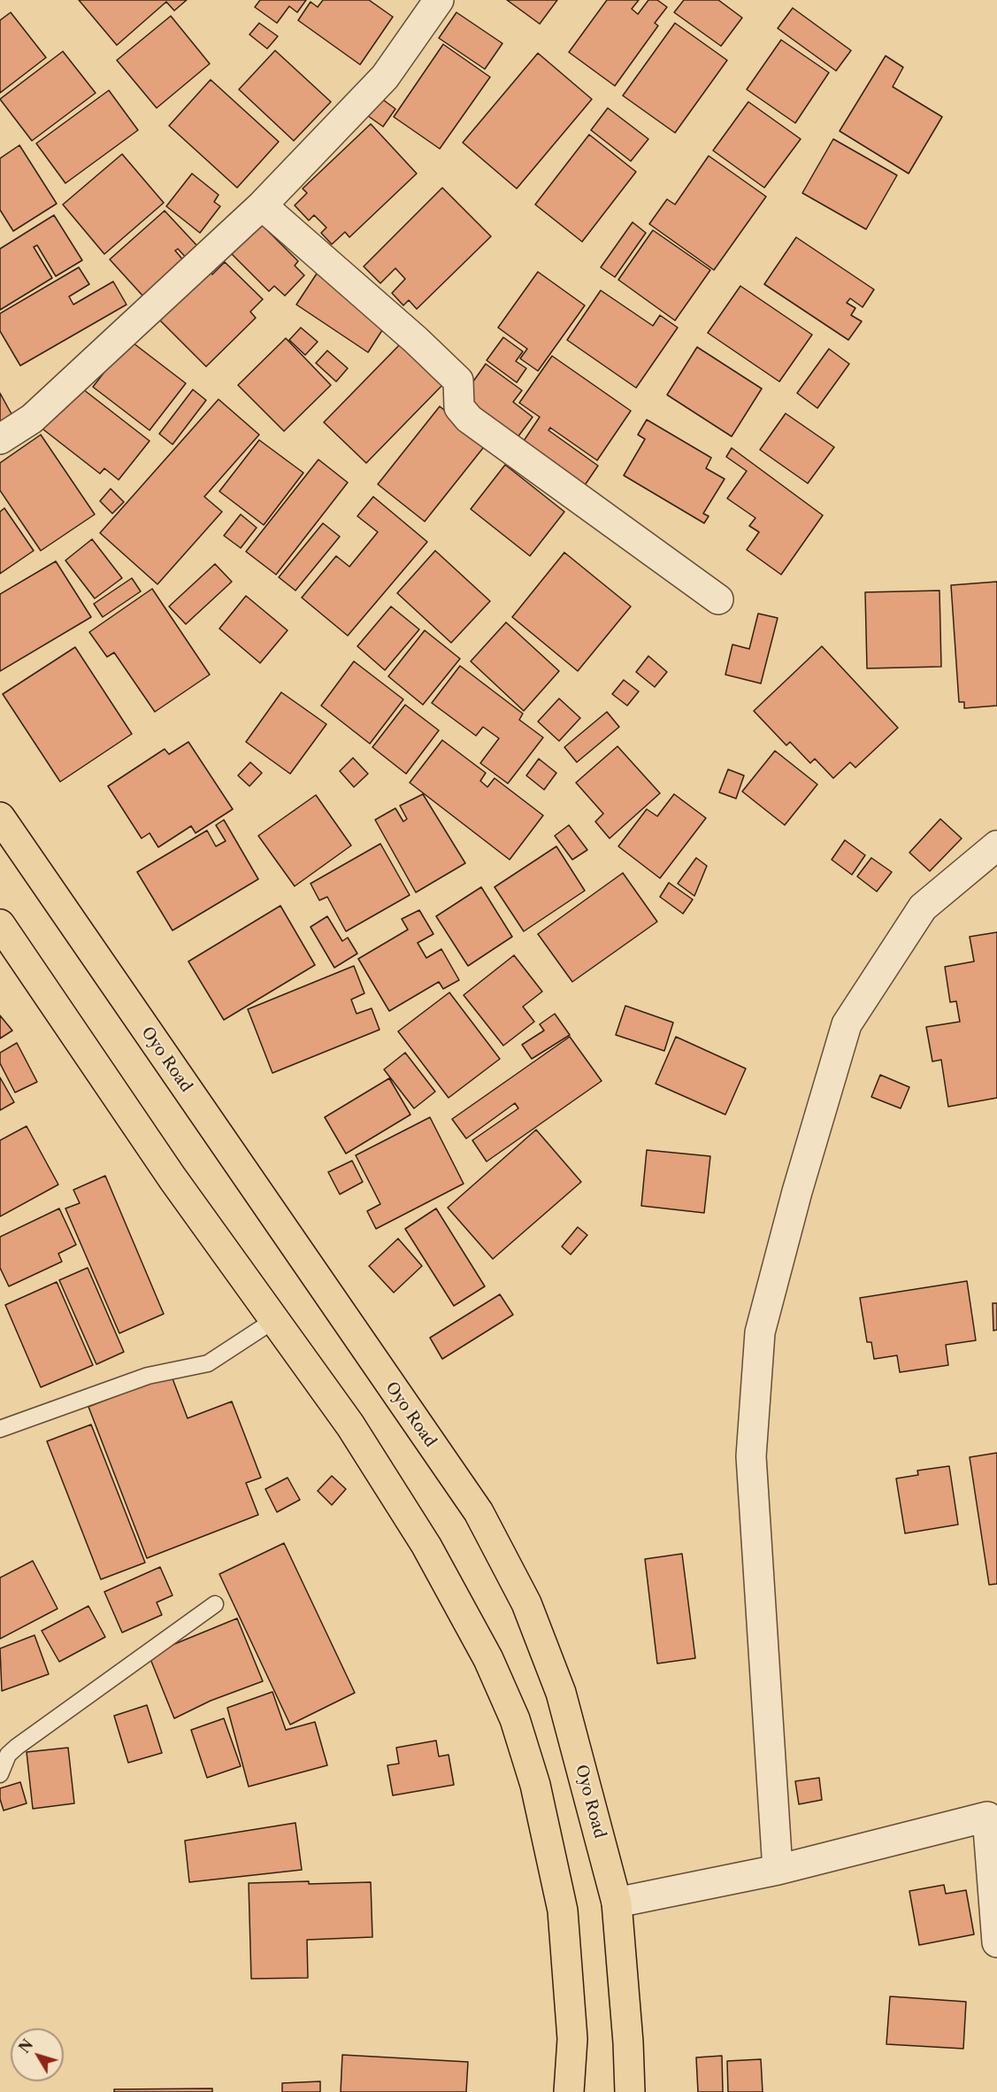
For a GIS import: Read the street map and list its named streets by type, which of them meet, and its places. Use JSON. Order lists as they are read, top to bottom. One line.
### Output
{"streets":{"main road":["Oyo Road"]},"north":"top left"}
